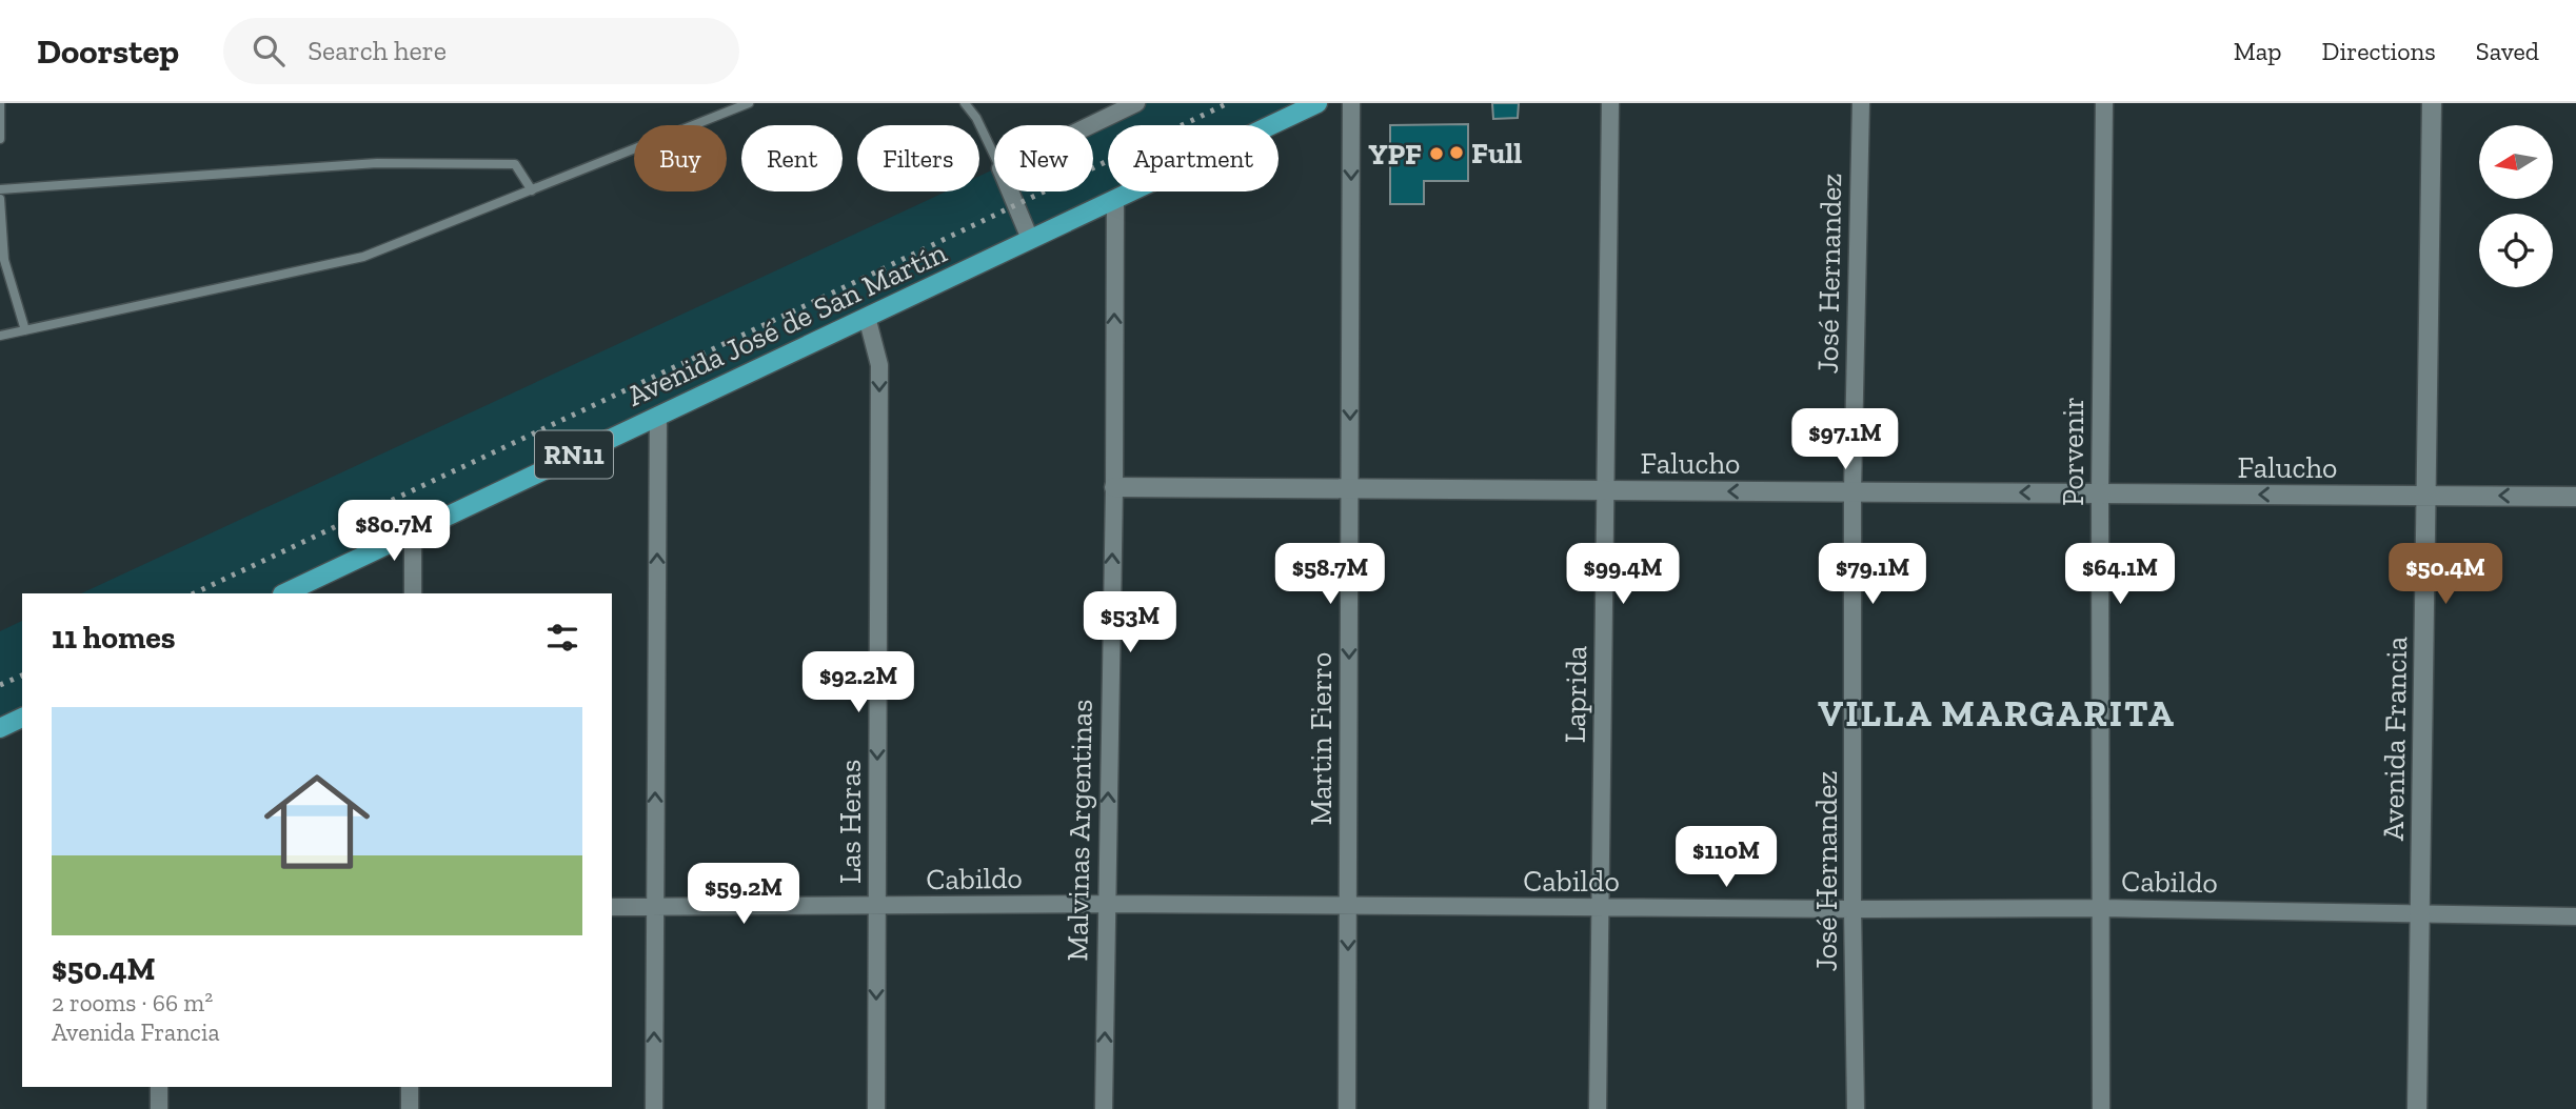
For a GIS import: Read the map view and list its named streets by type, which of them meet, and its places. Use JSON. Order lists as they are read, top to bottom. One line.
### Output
{"streets":{"main road":["Avenida José de San Martín","RN11"],"street":["José Hernandez","Porvenir","Falucho","Laprida","Martin Fierro","Avenida Francia","Las Heras","Malvinas Argentinas","Cabildo"]},"crossings":[["José Hernandez","Falucho"],["José Hernandez","Cabildo"],["Avenida José de San Martín","RN11"],["Avenida José de San Martín","Las Heras"],["Avenida José de San Martín","Malvinas Argentinas"],["Porvenir","Falucho"],["Porvenir","Cabildo"],["RN11","Malvinas Argentinas"],["Falucho","Laprida"],["Falucho","Martin Fierro"],["Falucho","Avenida Francia"],["Falucho","Malvinas Argentinas"],["Laprida","Cabildo"],["Martin Fierro","Cabildo"],["Avenida Francia","Cabildo"],["Las Heras","Cabildo"],["Malvinas Argentinas","Cabildo"]],"one_way":["Falucho","Martin Fierro","Las Heras","Malvinas Argentinas"],"districts":["VILLA MARGARITA"],"places":["Full","YPF"],"north":"left","page":{"header":"Doorstep","search":"Search here","nav":["Map","Directions","Saved"],"chip":["Buy","Rent","Filters","New","Apartment"],"price":["$97.1M","$80.7M","$58.7M","$99.4M","$79.1M","$64.1M","$50.4M","$53M","$92.2M","$110M","$59.2M"],"heading":"11 homes","list":[{"name":"$50.4M","note":"2 rooms · 66 m² · Avenida Francia"}]}}
